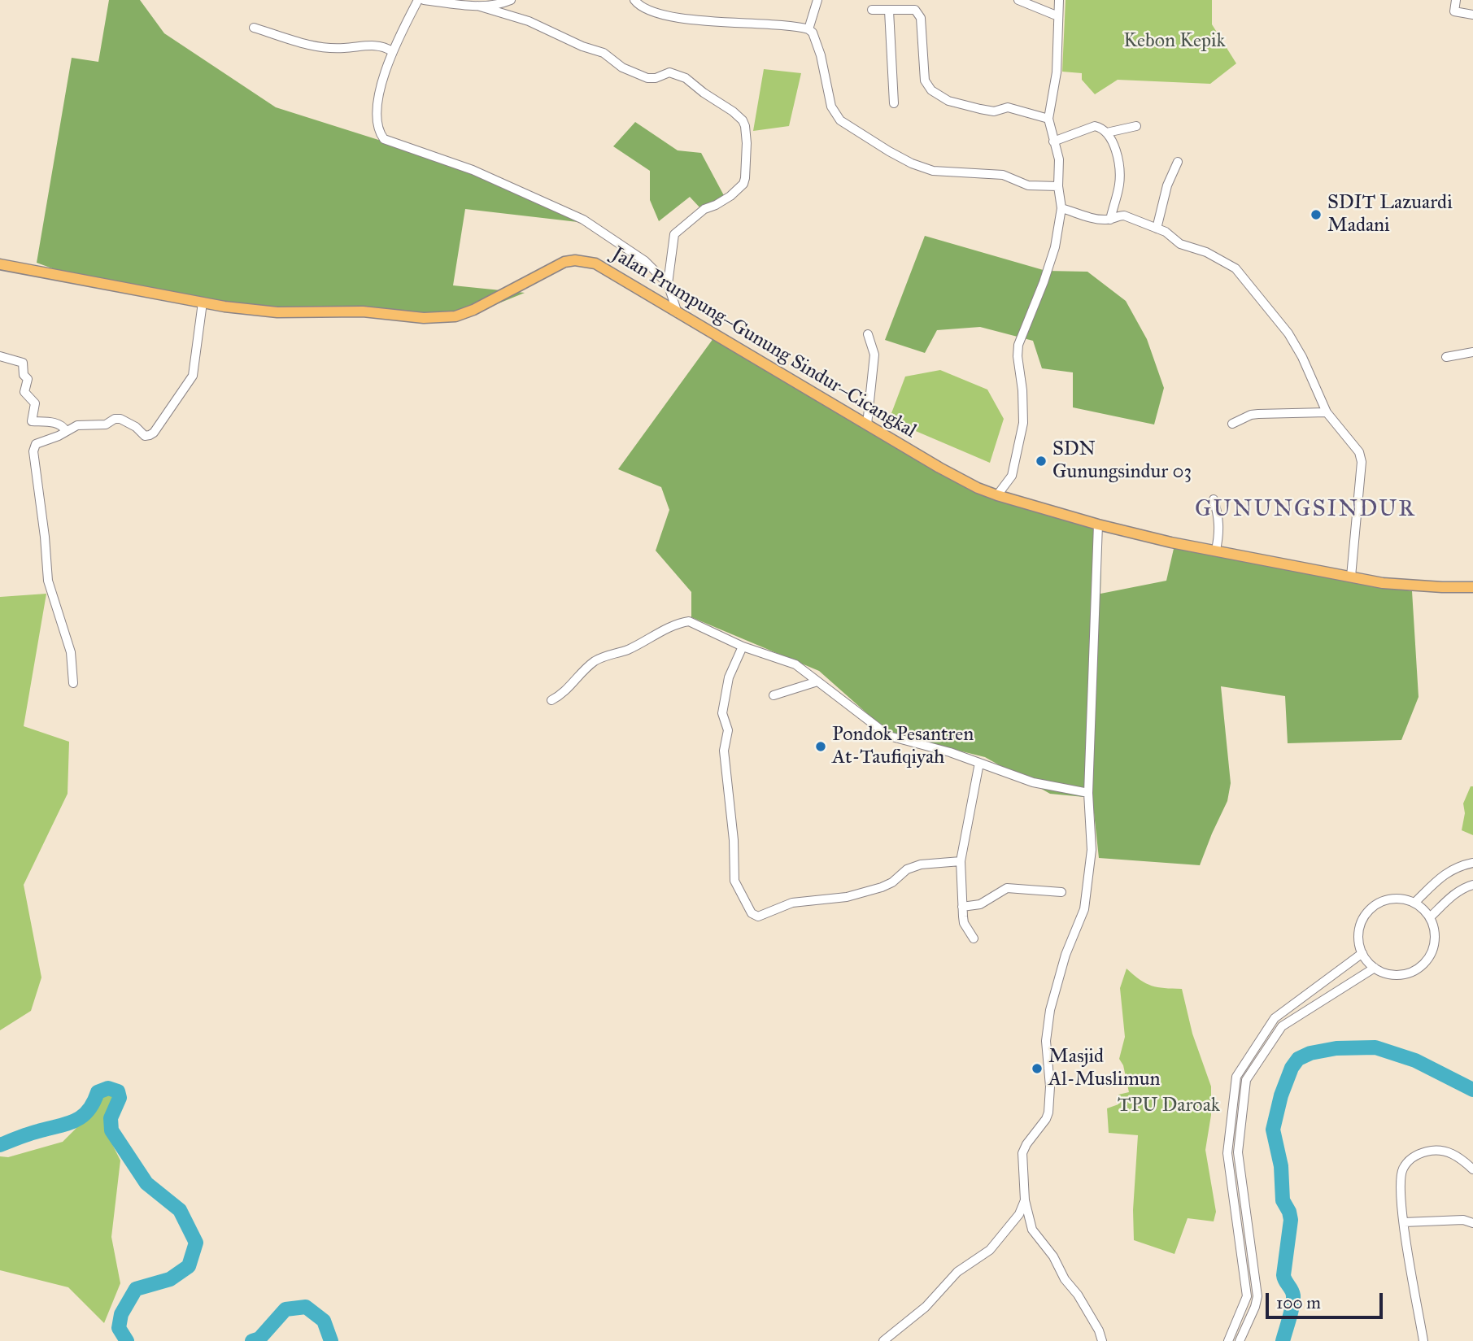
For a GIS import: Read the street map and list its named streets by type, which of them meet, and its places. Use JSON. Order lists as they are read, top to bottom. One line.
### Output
{"streets":{"main road":["Jalan Prumpung–Gunung Sindur–Cicangkal"]},"districts":["GUNUNGSINDUR"],"parks":["Kebon Kepik","TPU Daroak"],"places":["SDIT Lazuardi Madani","SDN Gunungsindur 03","Pondok Pesantren At-Taufiqiyah","Masjid Al-Muslimun"],"scale_bar":"100 m"}
